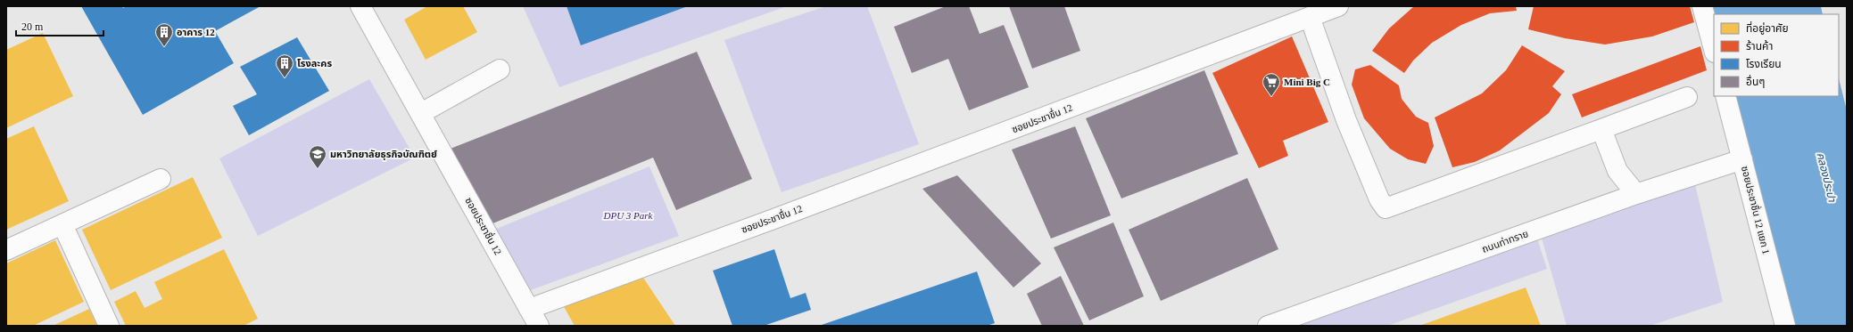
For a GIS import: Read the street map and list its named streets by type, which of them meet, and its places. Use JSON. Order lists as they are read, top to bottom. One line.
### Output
{"streets":{"street":["ซอยประชาชื่น 12","ซอยประชาชื่น 12 แยก 1","ถนนท่าทราย"]},"crossings":[["ซอยประชาชื่น 12 แยก 1","ถนนท่าทราย"]],"water":["คลองประปา"],"parks":["DPU 3 Park"],"places":{"building":["อาคาร 12","โรงละคร"],"supermarket":["Mini Big C"],"school or university":["มหาวิทยาลัยธุรกิจบัณฑิตย์"]},"legend":["ที่อยู่อาศัย","ร้านค้า","โรงเรียน","อื่นๆ"],"scale_bar":"20 m"}
